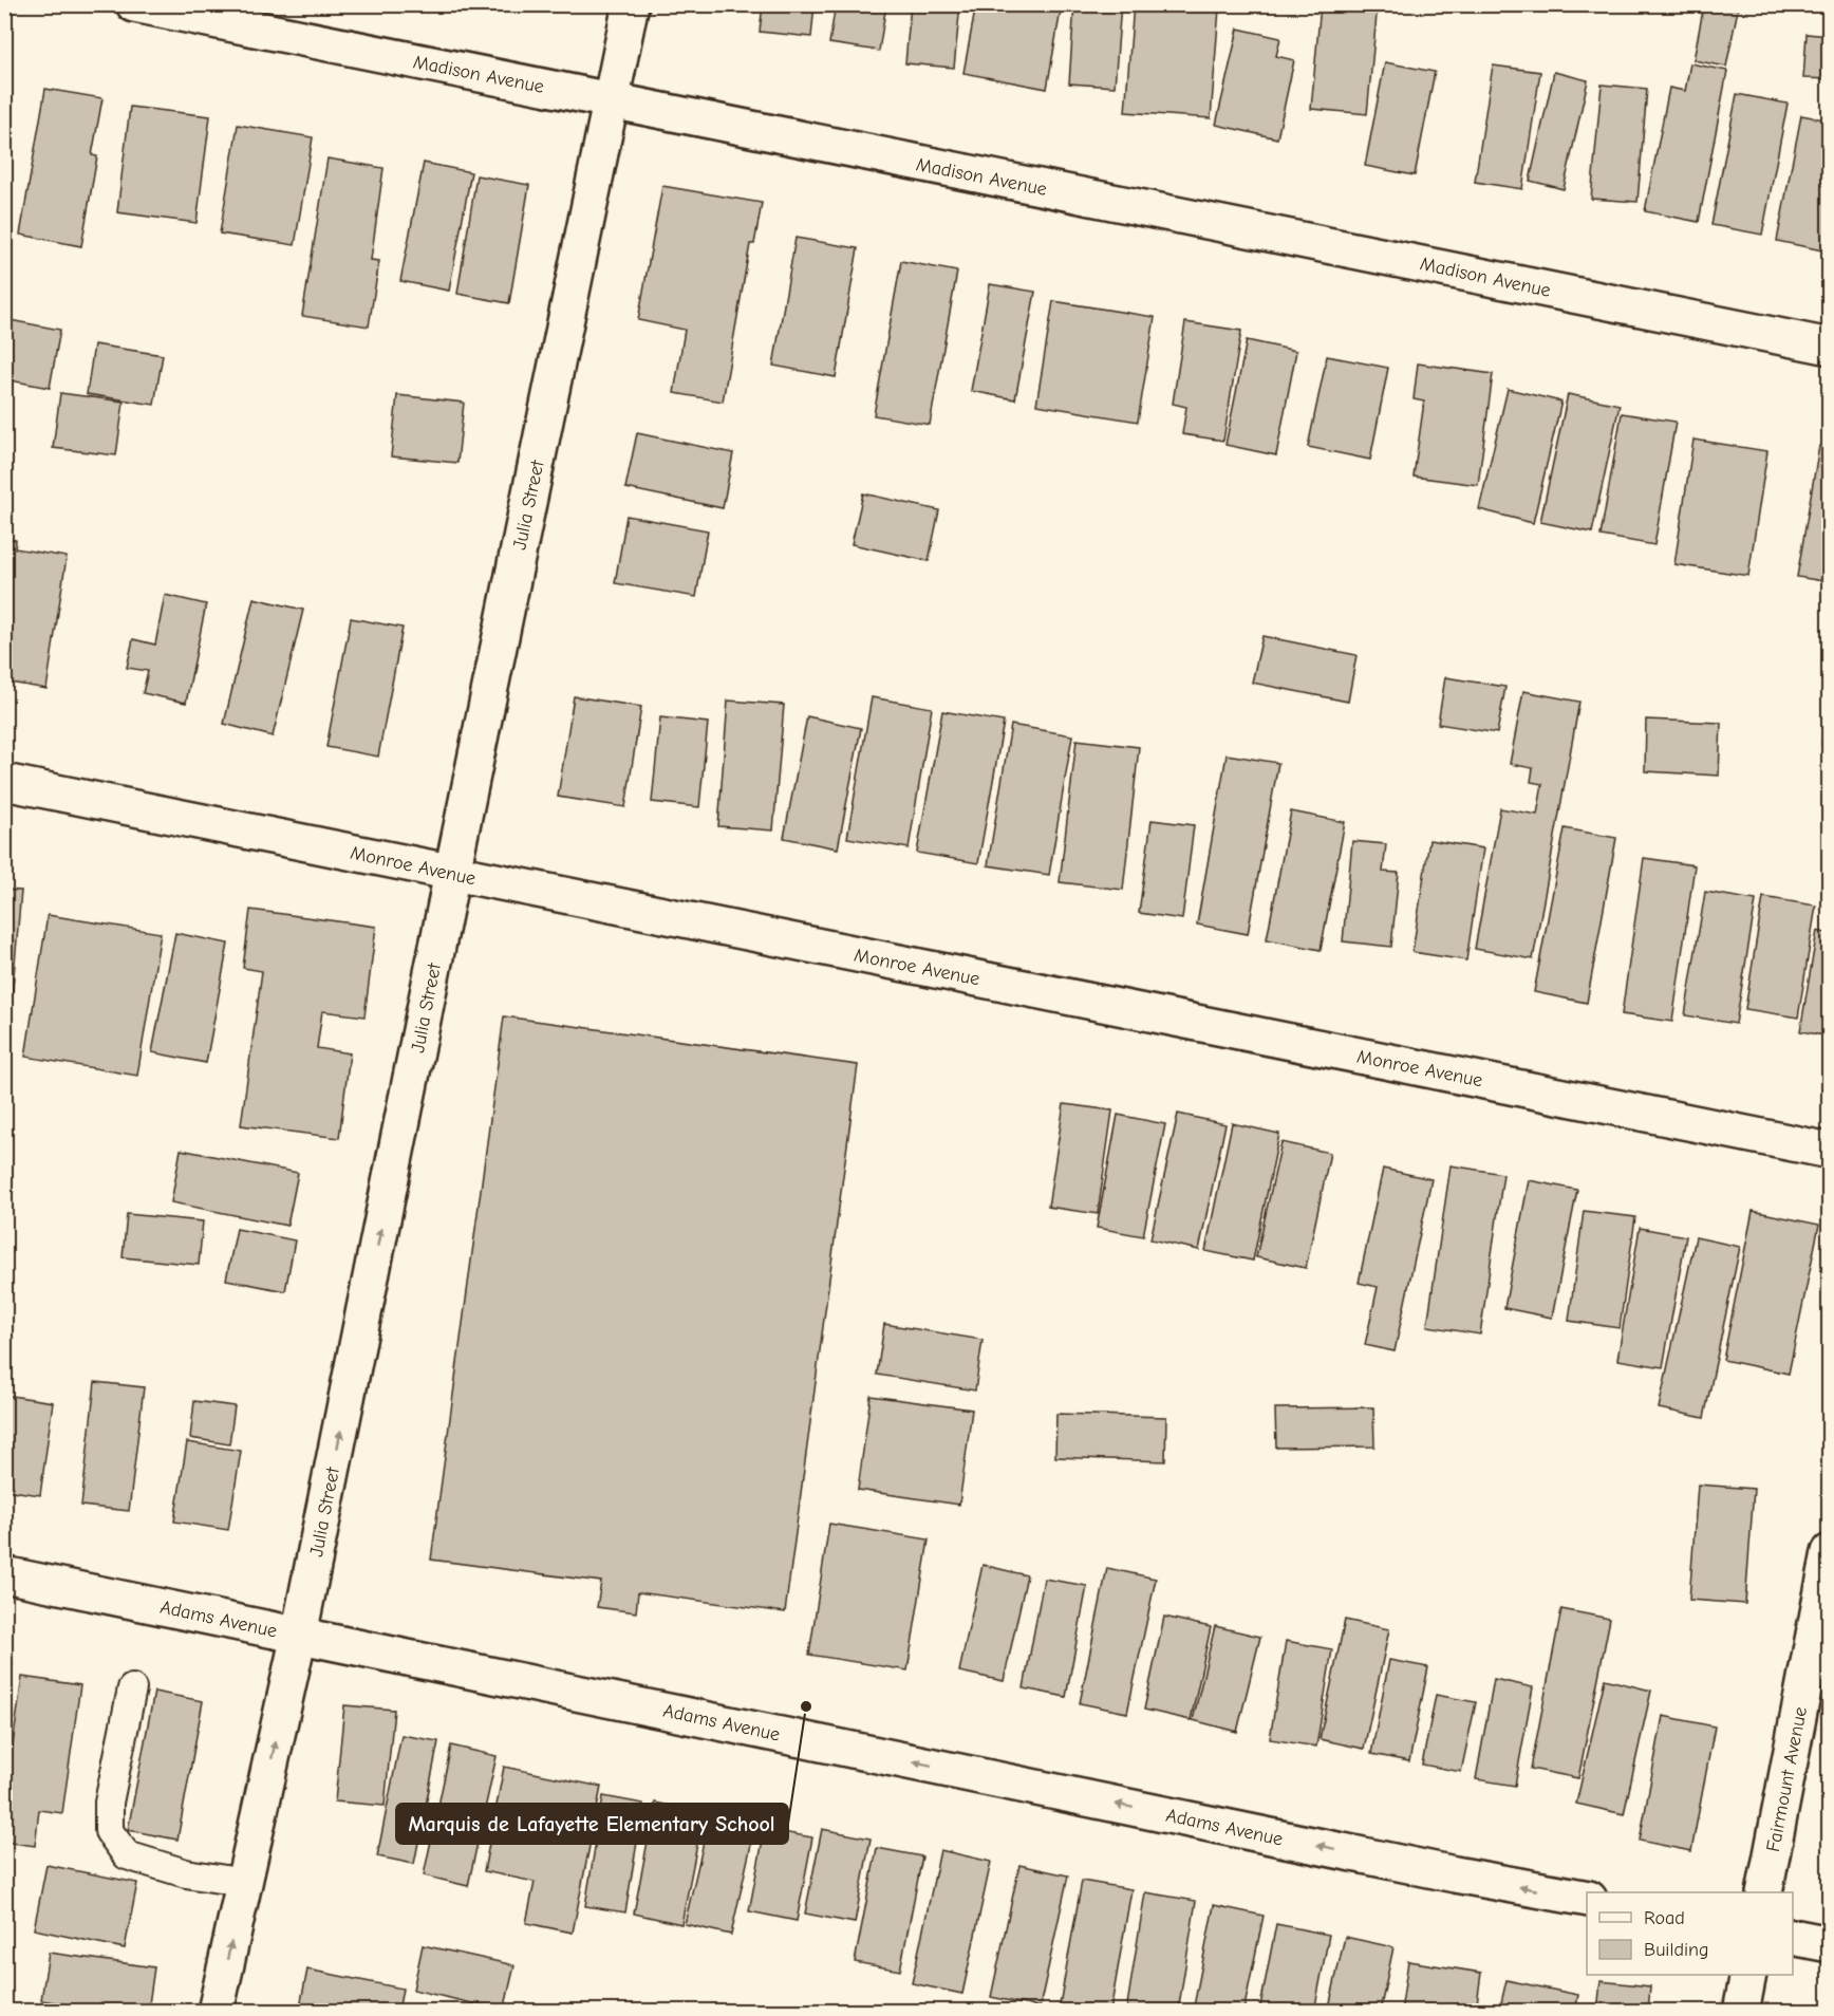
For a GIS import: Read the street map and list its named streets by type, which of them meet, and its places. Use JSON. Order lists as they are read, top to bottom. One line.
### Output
{"streets":{"street":["Madison Avenue","Julia Street","Monroe Avenue","Adams Avenue","Fairmount Avenue"]},"crossings":[["Madison Avenue","Julia Street"],["Julia Street","Monroe Avenue"],["Julia Street","Adams Avenue"]],"one_way":["Julia Street","Adams Avenue"],"places":["Marquis de Lafayette Elementary School"],"legend":["Road","Building"]}
